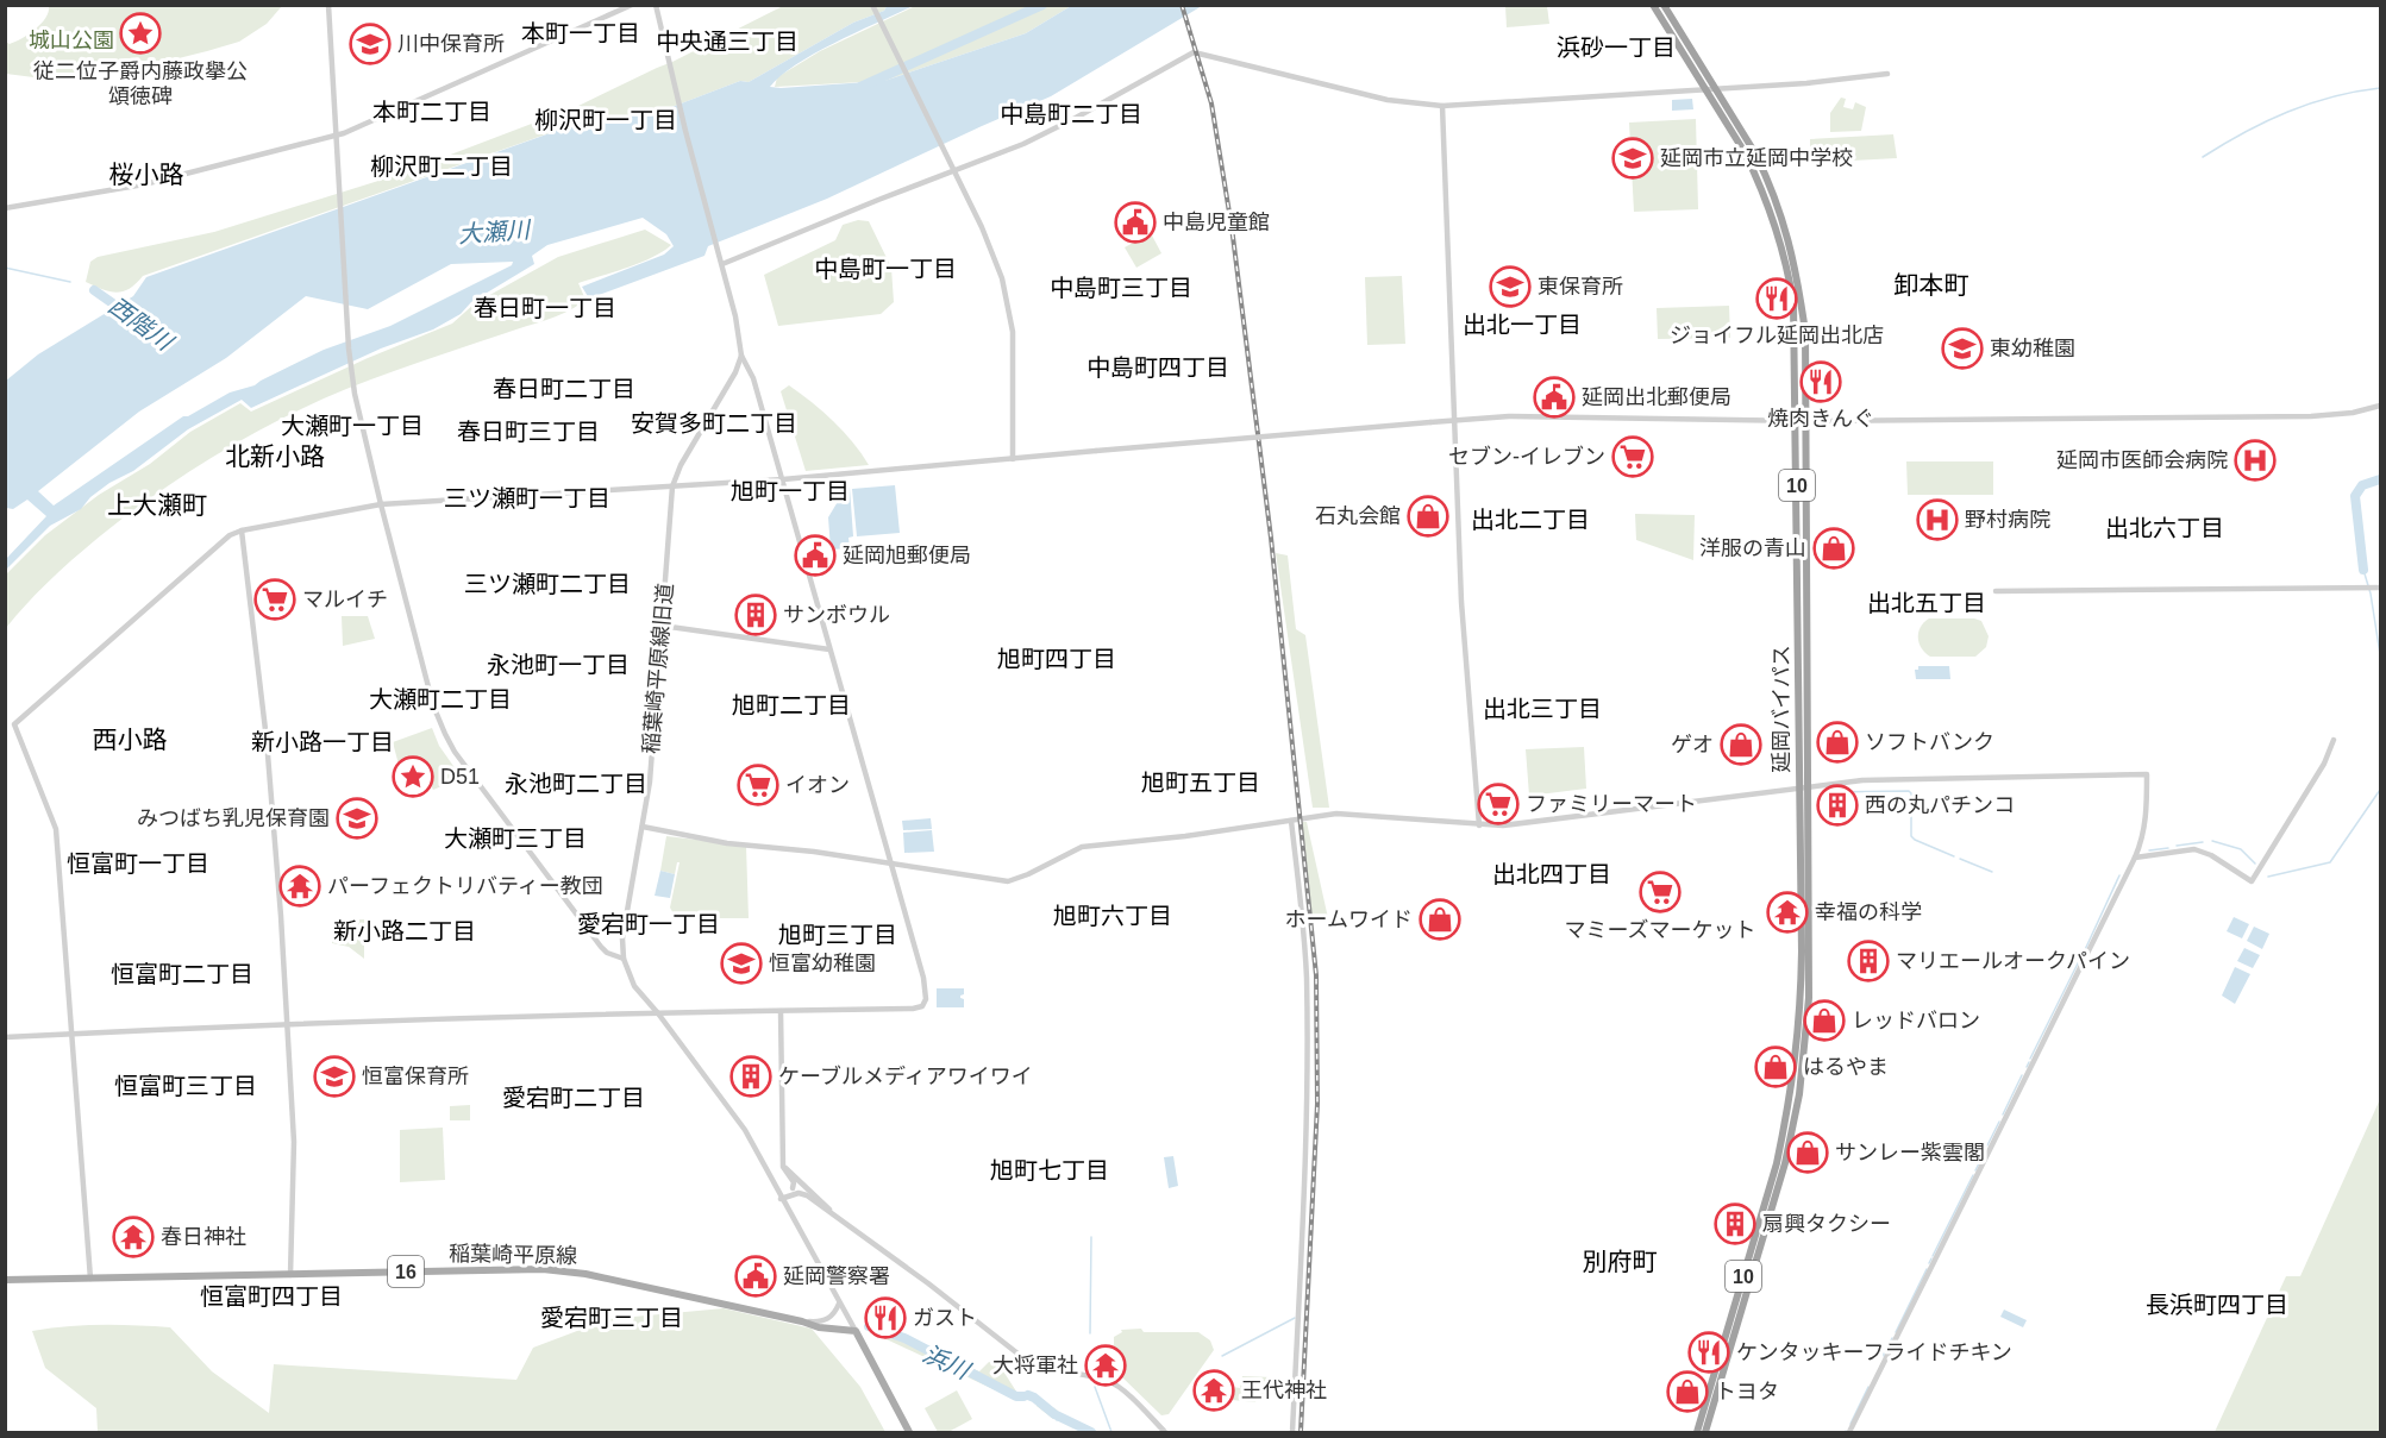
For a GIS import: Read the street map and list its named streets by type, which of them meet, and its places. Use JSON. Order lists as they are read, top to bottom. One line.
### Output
{"streets":{"highway":["10","延岡バイパス"],"main road":["稲葉崎平原線","16"],"street":["稲葉崎平原線旧道"]},"crossings":[["稲葉崎平原線旧道","稲葉崎平原線"]],"districts":["本町一丁目","中央通三丁目","浜砂一丁目","本町二丁目","中島町二丁目","柳沢町一丁目","柳沢町二丁目","桜小路","中島町一丁目","卸本町","中島町三丁目","春日町一丁目","出北一丁目","中島町四丁目","春日町二丁目","安賀多町二丁目","大瀬町一丁目","春日町三丁目","北新小路","旭町一丁目","三ツ瀬町一丁目","上大瀬町","出北二丁目","出北六丁目","三ツ瀬町二丁目","出北五丁目","旭町四丁目","永池町一丁目","大瀬町二丁目","旭町二丁目","出北三丁目","西小路","新小路一丁目","旭町五丁目","永池町二丁目","大瀬町三丁目","恒富町一丁目","出北四丁目","旭町六丁目","愛宕町一丁目","新小路二丁目","旭町三丁目","恒富町二丁目","恒富町三丁目","愛宕町二丁目","旭町七丁目","別府町","恒富町四丁目","長浜町四丁目","愛宕町三丁目"],"water":["大瀬川","西階川","浜川"],"parks":["城山公園"],"places":{"place":["従二位子爵内藤政擧公 頌徳碑","D51"],"school or university":["川中保育所","延岡市立延岡中学校","東保育所","東幼稚園","みつばち乳児保育園","恒富幼稚園","恒富保育所"],"public building":["中島児童館","延岡出北郵便局","延岡旭郵便局","延岡警察署"],"restaurant":["ジョイフル延岡出北店","焼肉きんぐ","ガスト","ケンタッキーフライドチキン"],"supermarket":["セブン-イレブン","マルイチ","イオン","ファミリーマート","マミーズマーケット"],"hospital":["延岡市医師会病院","野村病院"],"shop":["石丸会館","洋服の青山","ソフトバンク","ゲオ","ホームワイド","レッドバロン","はるやま","サンレー紫雲閣","トヨタ"],"building":["サンボウル","西の丸パチンコ","マリエールオークパイン","ケーブルメディアワイワイ","扇興タクシー"],"temple":["パーフェクトリバティー教団","幸福の科学","春日神社","大将軍社","王代神社"]}}
